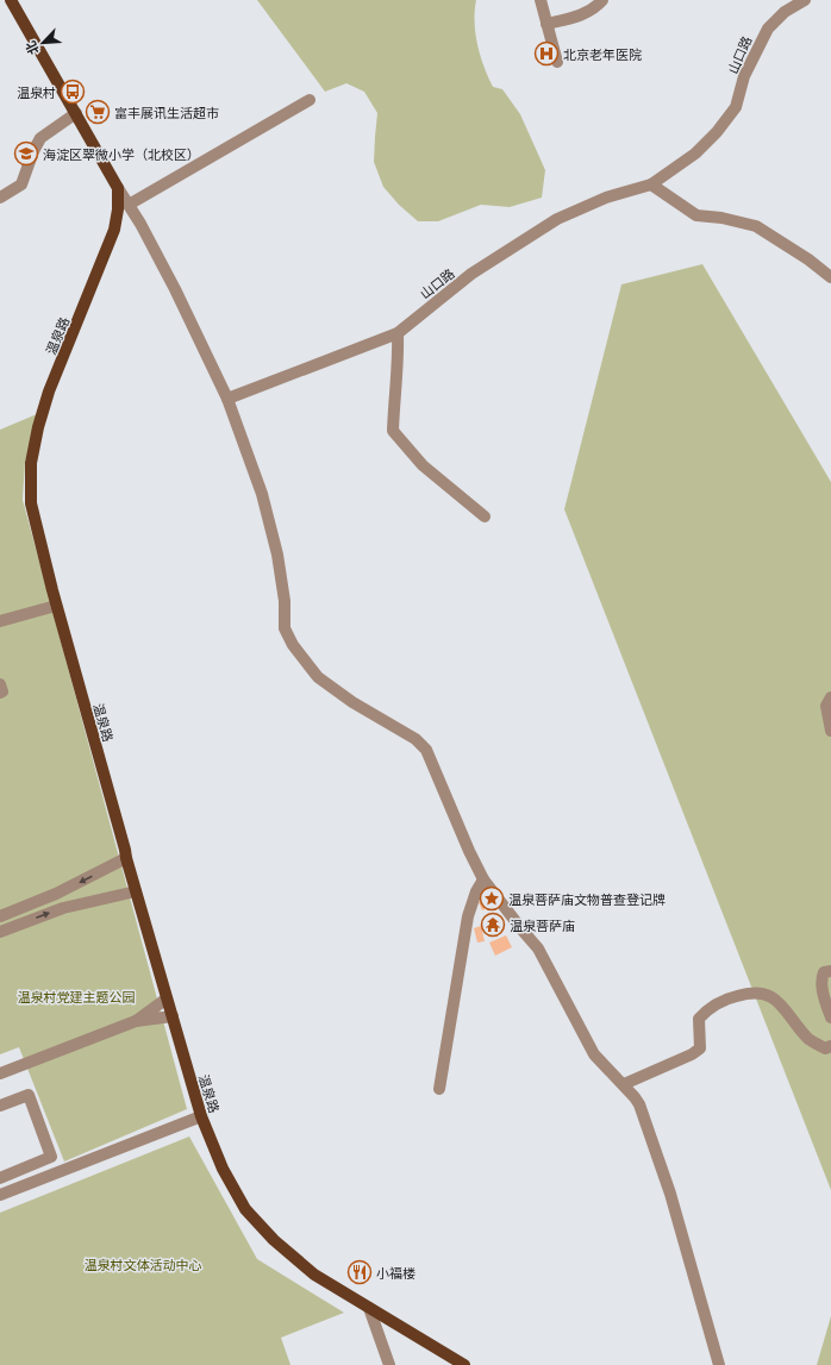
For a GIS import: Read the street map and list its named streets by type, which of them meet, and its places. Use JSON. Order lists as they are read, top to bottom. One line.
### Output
{"streets":{"main road":["温泉路"],"street":["山口路"]},"parks":["温泉村党建主题公园","温泉村文体活动中心"],"places":{"hospital":["北京老年医院"],"bus stop":["温泉村"],"supermarket":["富丰展讯生活超市"],"school or university":["海淀区翠微小学（北校区）"],"place":["温泉菩萨庙文物普查登记牌"],"temple":["温泉菩萨庙"],"restaurant":["小福楼"]},"north":"bottom left"}
